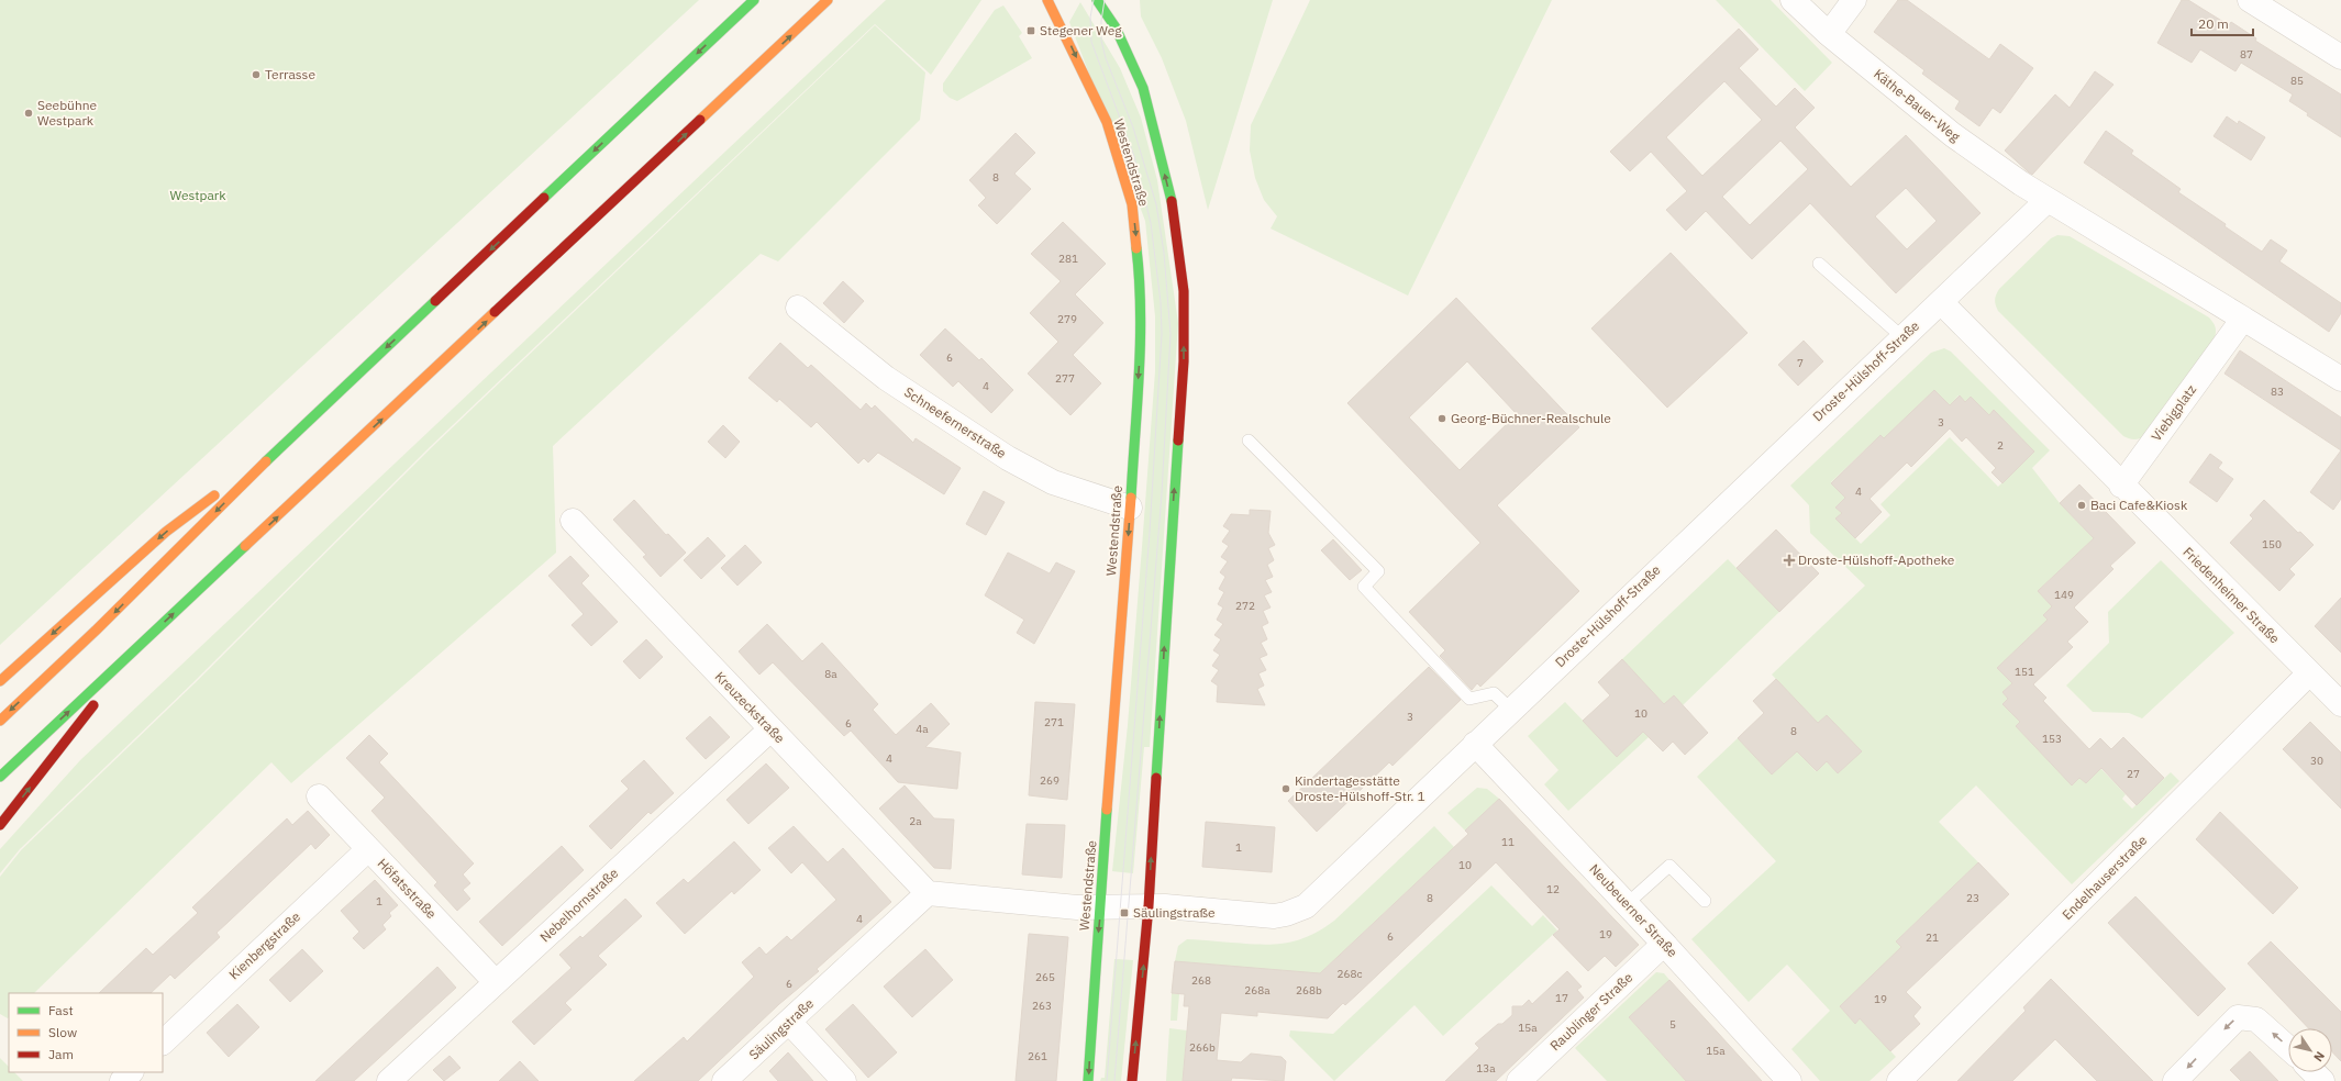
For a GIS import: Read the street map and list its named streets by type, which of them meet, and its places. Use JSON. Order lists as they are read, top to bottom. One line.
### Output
{"streets":{"main road":["Westendstraße"],"street":["Käthe-Bauer-Weg","Droste-Hülshoff-Straße","Viebigplatz","Schneefernerstraße","Friedenheimer Straße","Kreuzeckstraße","Endelhauserstraße","Höfatsstraße","Nebelhornstraße","Neubeuerner Straße","Kienbergstraße","Raublinger Straße","Säulingstraße"]},"crossings":[["Käthe-Bauer-Weg","Droste-Hülshoff-Straße"],["Westendstraße","Droste-Hülshoff-Straße"],["Westendstraße","Schneefernerstraße"],["Droste-Hülshoff-Straße","Neubeuerner Straße"],["Viebigplatz","Friedenheimer Straße"],["Friedenheimer Straße","Endelhauserstraße"],["Kreuzeckstraße","Nebelhornstraße"],["Kreuzeckstraße","Säulingstraße"],["Höfatsstraße","Nebelhornstraße"],["Höfatsstraße","Kienbergstraße"],["Neubeuerner Straße","Raublinger Straße"]],"parks":["Westpark"],"places":{"transit":["Stegener Weg","Säulingstraße"],"other":["Terrasse","Seebühne Westpark","Georg-Büchner-Realschule","Baci Cafe&Kiosk","Kindertagesstätte Droste-Hülshoff-Str. 1"],"health":["Droste-Hülshoff-Apotheke"]},"house_numbers":["87","85","8","281","279","6","7","277","4","83","3","2","4","150","149","272","151","8a","10","3","271","6","4a","8","153","4","30","27","269","2a","11","1","10","12","8","23","1","4","19","6","21","268c","265","268","6","268a","268b","17","19","263","5","15a","266b","15a","261","13a"],"legend":["Fast","Slow","Jam"],"scale_bar":"20 m","north":"bottom right"}
